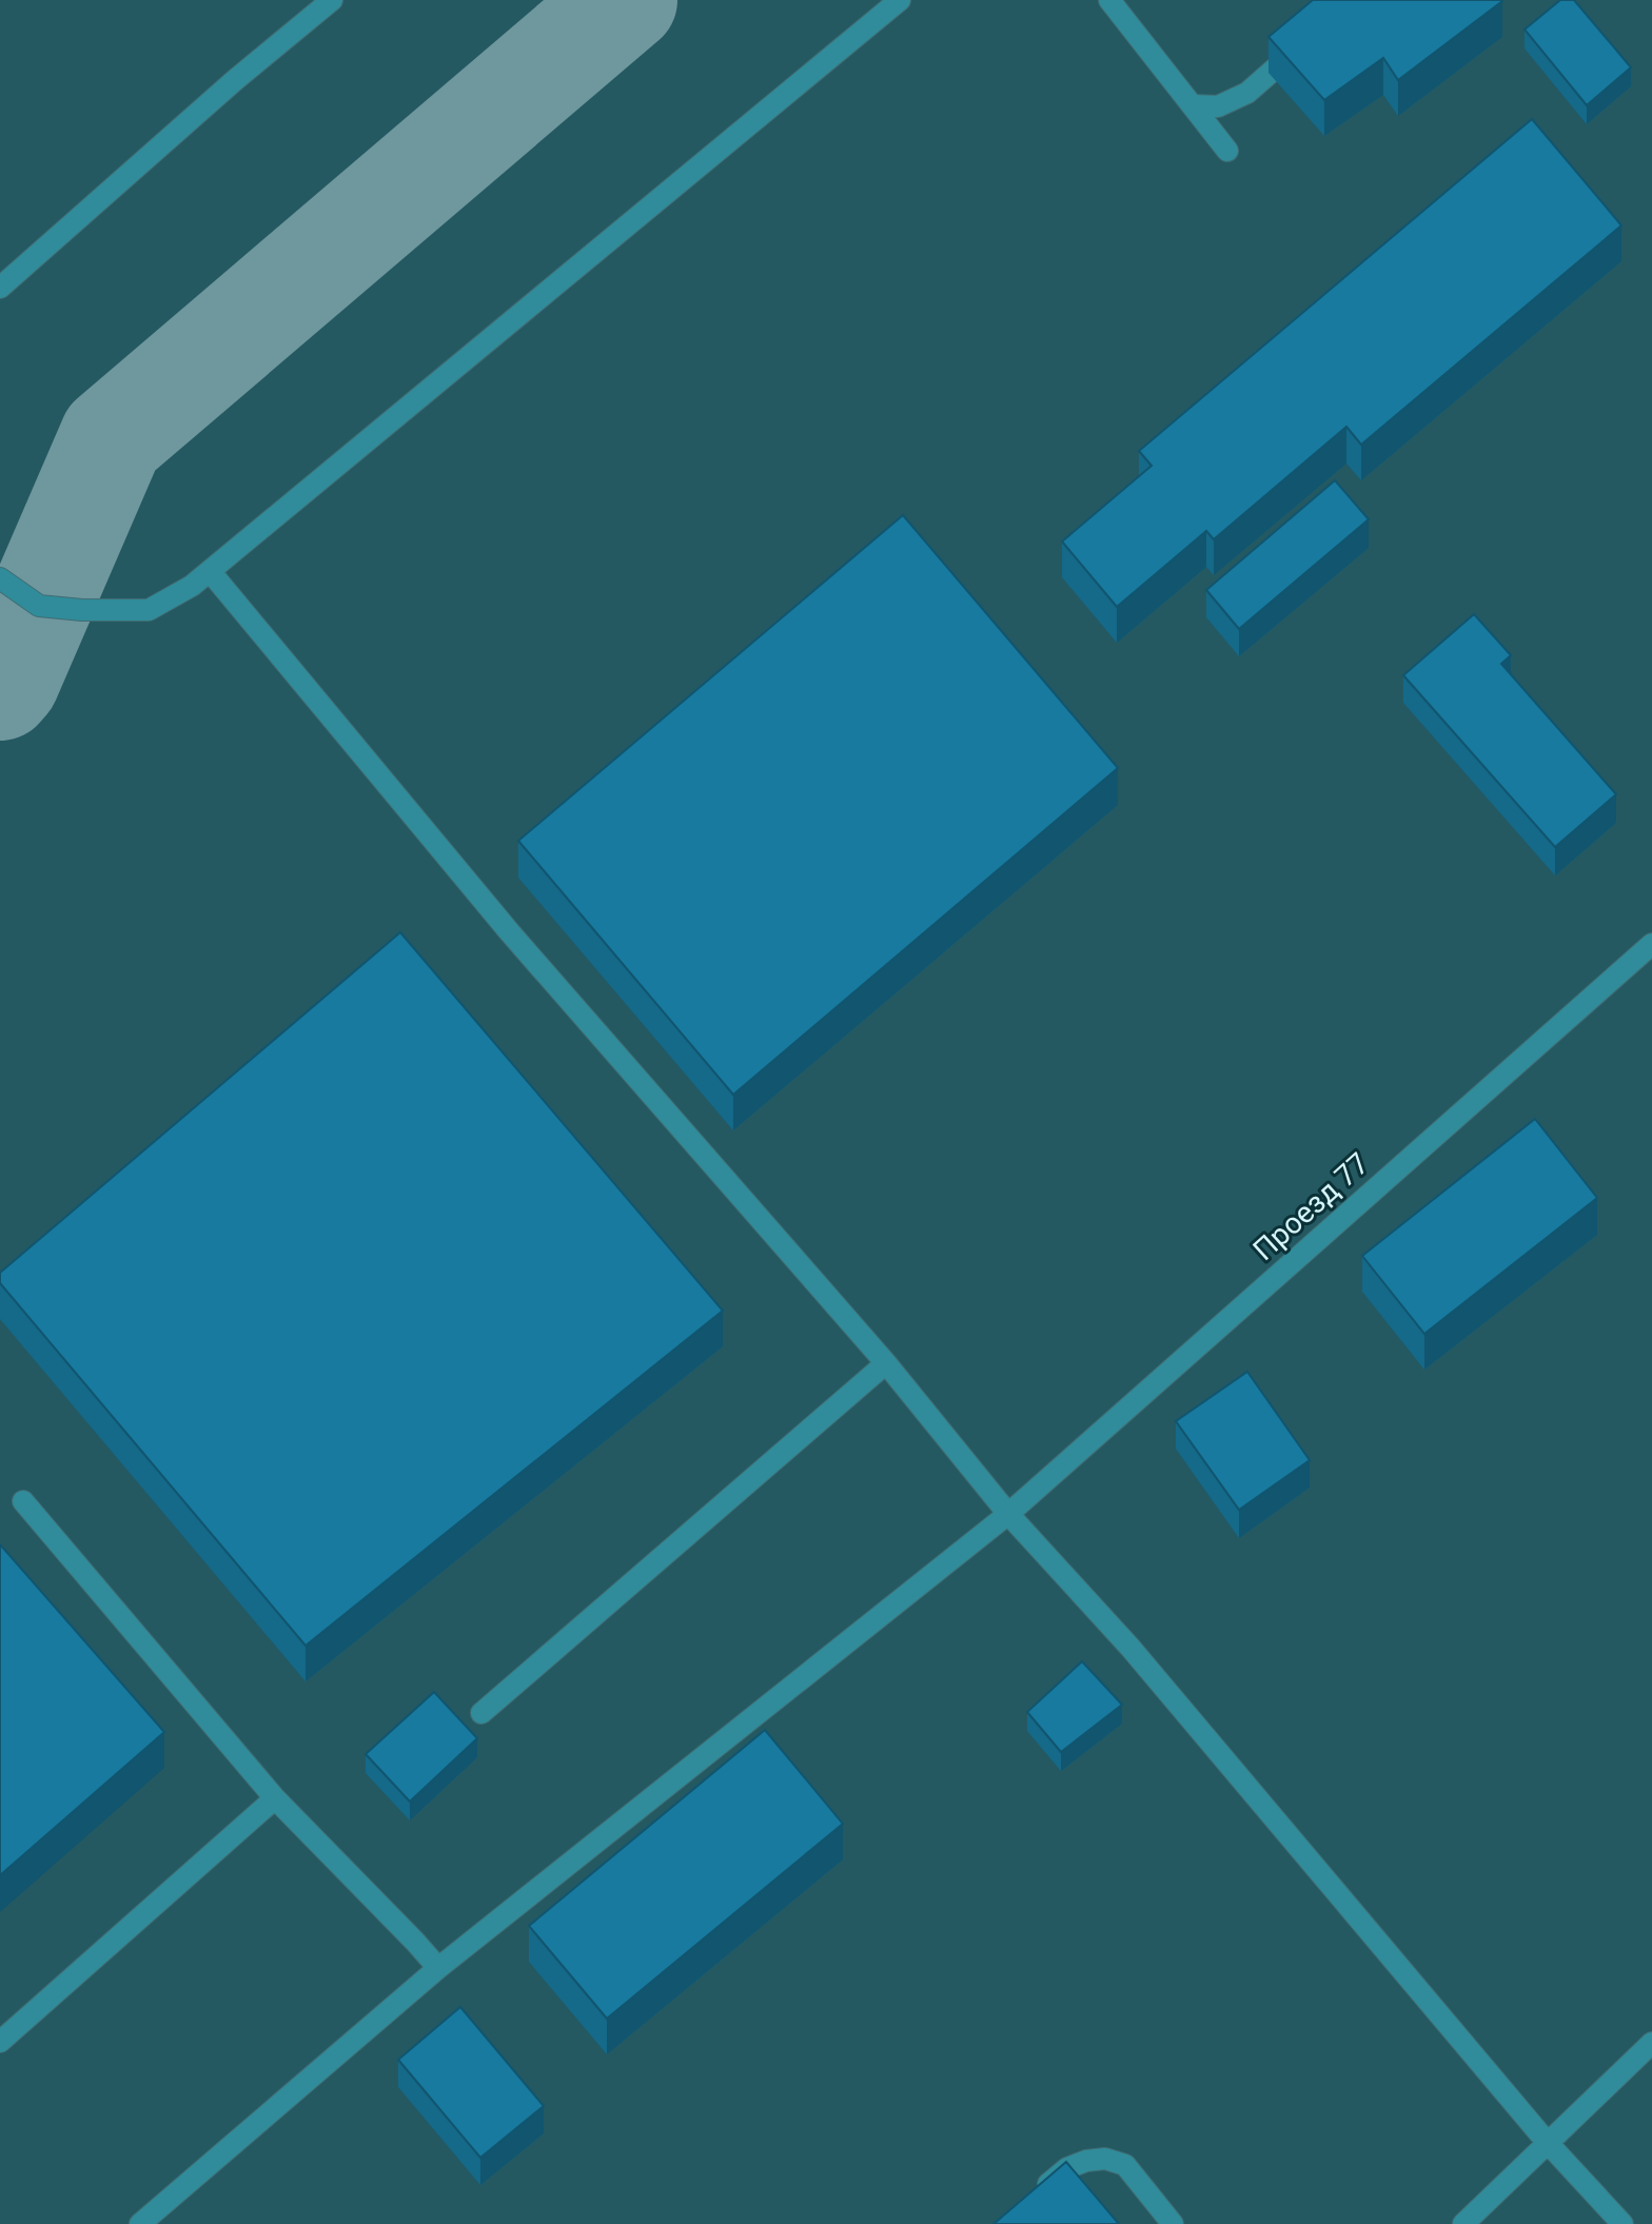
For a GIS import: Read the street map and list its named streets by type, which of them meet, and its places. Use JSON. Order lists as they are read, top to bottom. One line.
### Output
{"streets":{"lane":["Проезд 77"]}}
